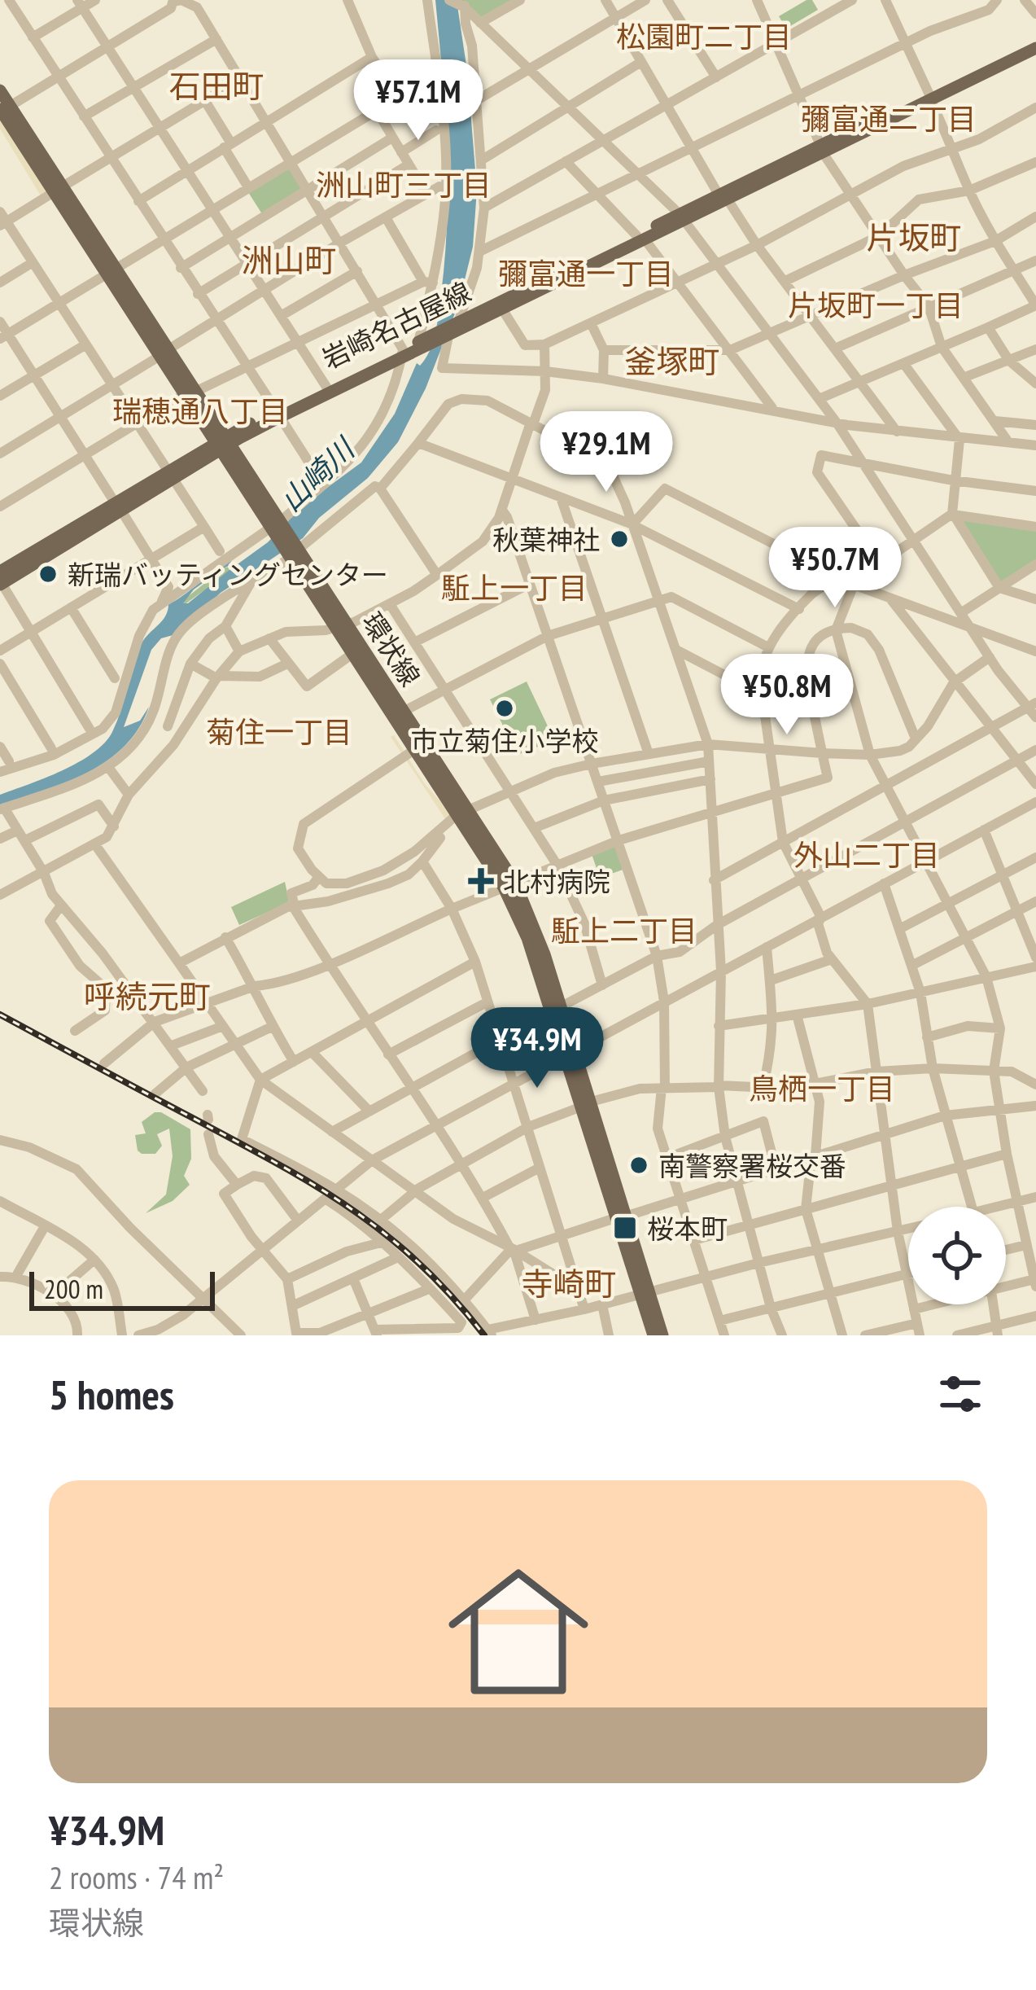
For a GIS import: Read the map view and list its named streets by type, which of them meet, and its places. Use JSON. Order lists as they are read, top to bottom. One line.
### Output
{"streets":{"main road":["岩崎名古屋線","環状線"]},"crossings":[["岩崎名古屋線","環状線"]],"districts":["松園町二丁目","石田町","彌富通二丁目","洲山町三丁目","片坂町","洲山町","彌富通一丁目","片坂町一丁目","釜塚町","瑞穂通八丁目","駈上一丁目","菊住一丁目","外山二丁目","駈上二丁目","呼続元町","鳥栖一丁目","寺崎町"],"water":["山崎川"],"places":{"other":["秋葉神社","新瑞バッティングセンター","市立菊住小学校","南警察署桜交番"],"health":["北村病院"],"transit":["桜本町"]},"scale_bar":"200 m","page":{"price":["¥57.1M","¥29.1M","¥50.7M","¥50.8M","¥34.9M"],"scale":"200 m","heading":"5 homes","list":[{"name":"¥34.9M","note":"2 rooms · 74 m² · 環状線"}]}}
